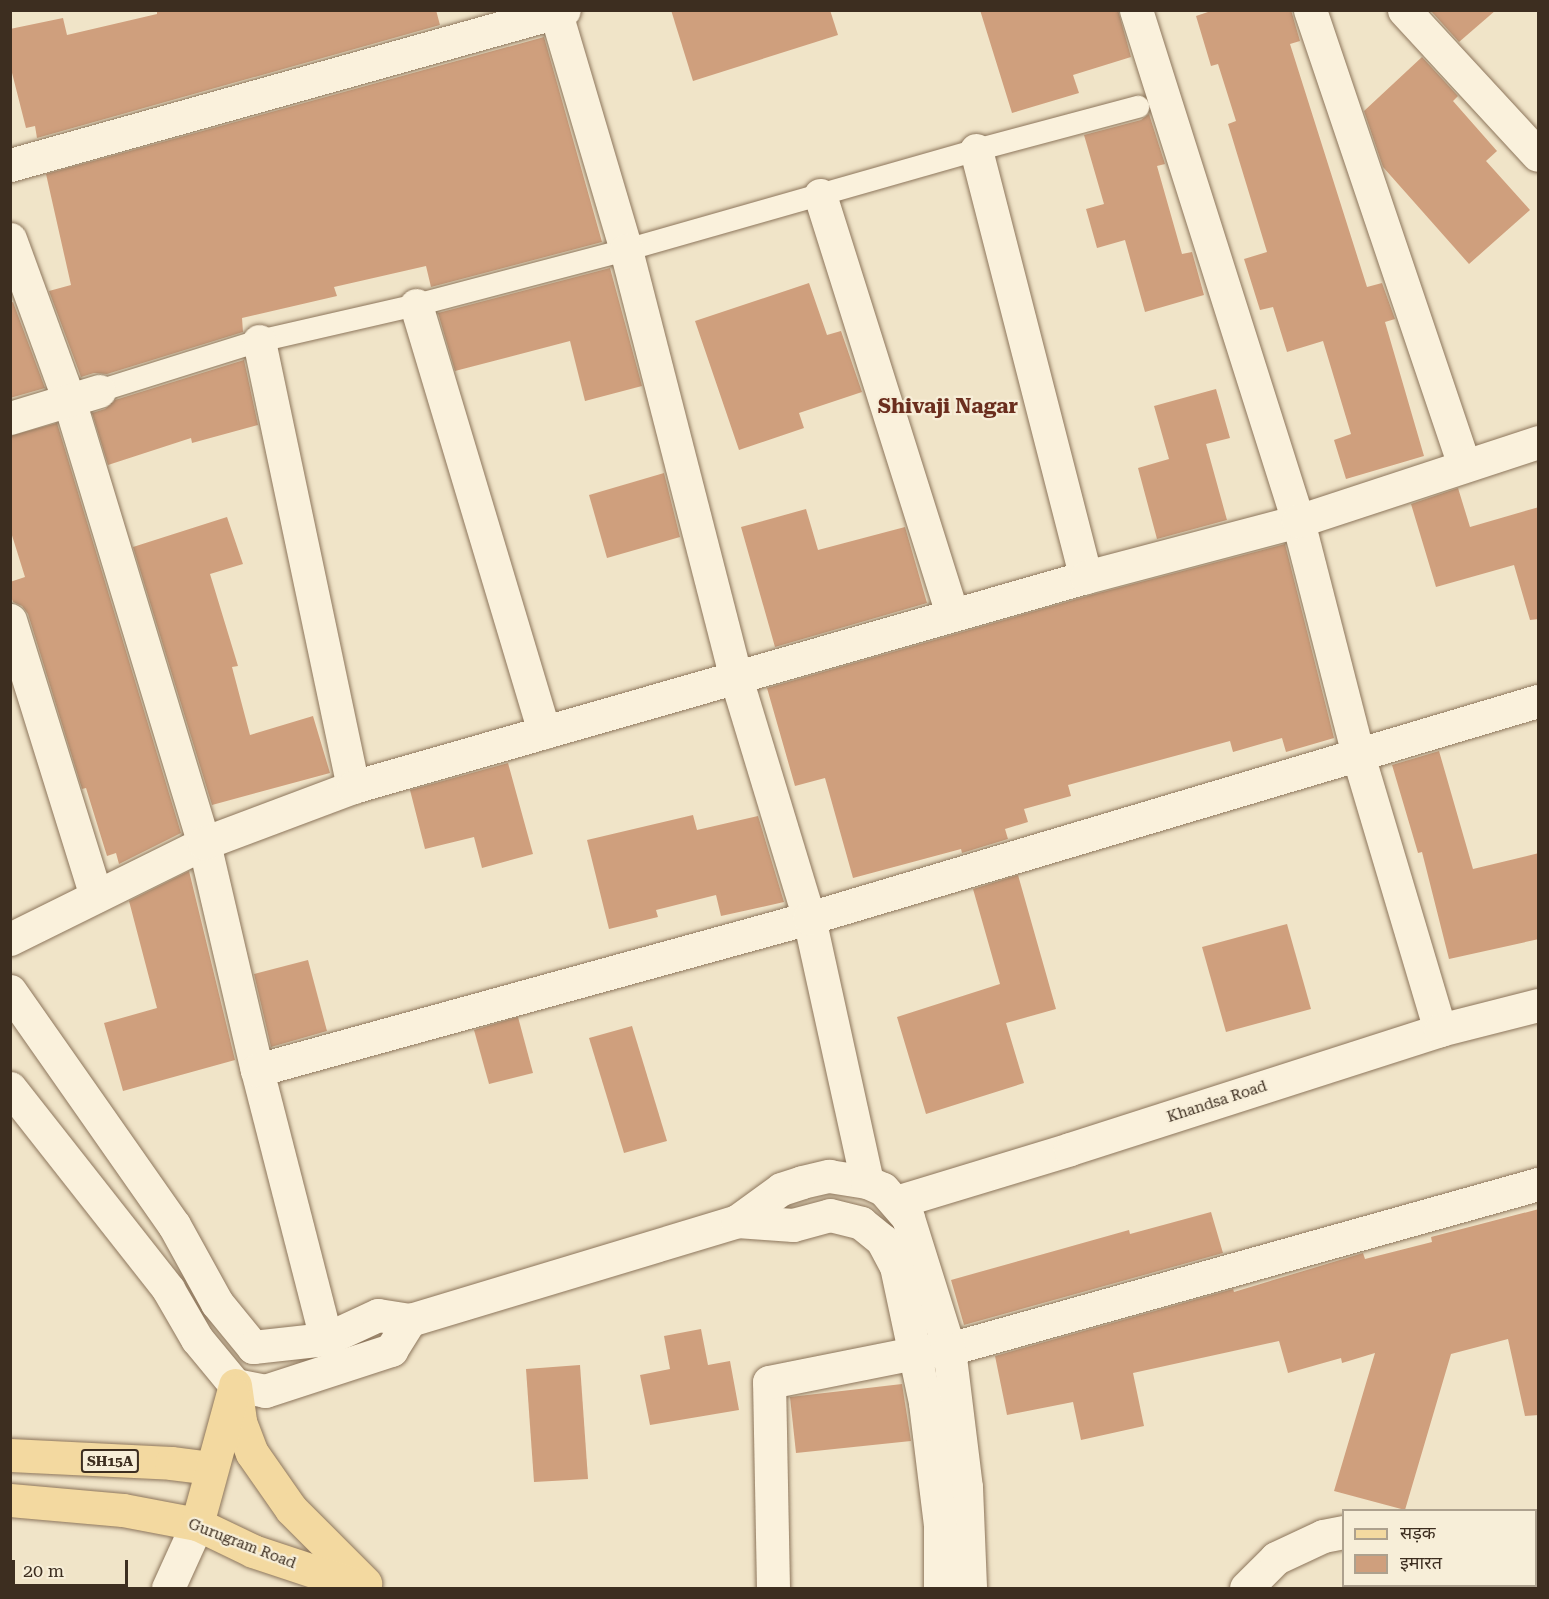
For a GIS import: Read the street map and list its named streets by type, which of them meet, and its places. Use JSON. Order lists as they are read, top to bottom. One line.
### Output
{"streets":{"main road":["SH15A","Gurugram Road"],"street":["Khandsa Road"]},"districts":["Shivaji Nagar"],"legend":["सड़क","इमारत"],"scale_bar":"20 m"}
